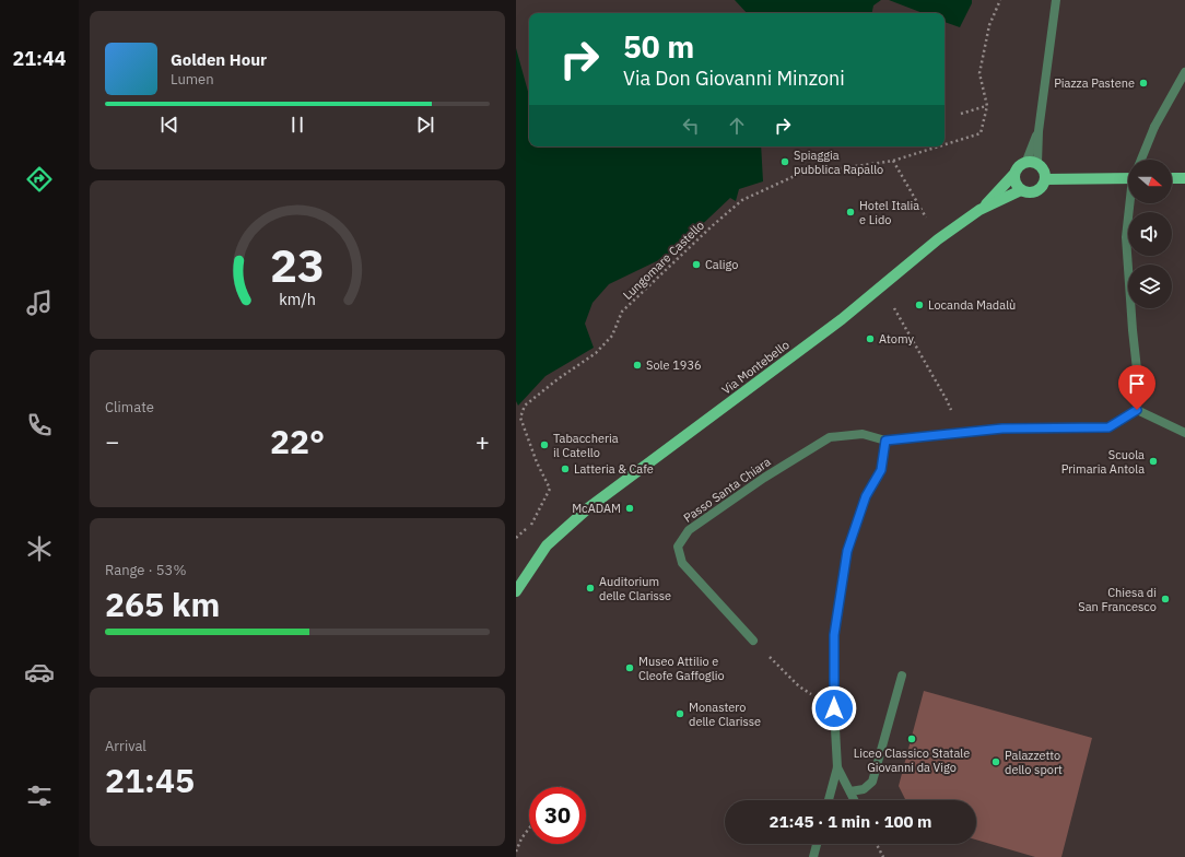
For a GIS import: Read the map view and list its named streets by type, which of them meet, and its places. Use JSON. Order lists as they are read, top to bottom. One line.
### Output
{"streets":{"main road":["Via Montebello"],"street":["Passo Santa Chiara"],"path":["Lungomare Castello"]},"places":["Piazza Pastene","Spiaggia pubblica Rapallo","Hotel Italia e Lido","Caligo","Locanda Madalù","Atomy","Sole 1936","Tabaccheria il Catello","Scuola Primaria Antola","Latteria & Cafe","McADAM","Auditorium delle Clarisse","Chiesa di San Francesco","Museo Attilio e Cleofe Gaffoglio","Monastero delle Clarisse","Liceo Classico Statale Giovanni da Vigo","Palazzetto dello sport"],"north":"right","page":{"tabs":"21:44","turn":["50 m","Via Don Giovanni Minzoni"],"song":["Golden Hour","Lumen"],"tile":["Climate",["Range · 53%","265 km"],["Arrival","21:45"]],"heat":["−","22°","+"],"limit":"30","trip":"21:45 · 1 min · 100 m","gauge":["23","km/h"]}}
